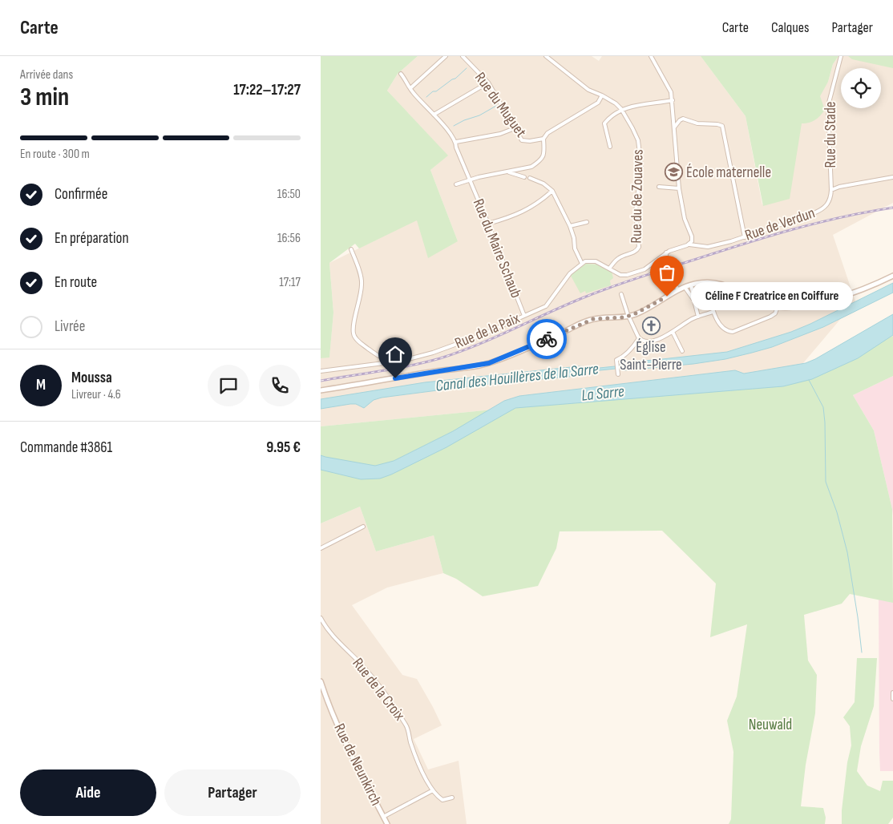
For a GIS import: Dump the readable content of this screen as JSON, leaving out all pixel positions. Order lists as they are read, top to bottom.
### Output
{
  "streets": {
    "street": [
      "Rue du Muguet",
      "Rue du Stade",
      "Rue du 8e Zouaves",
      "Rue de Verdun",
      "Rue du Maire Schaub",
      "Rue de la Paix",
      "Rue de la Croix",
      "Rue de Neunkirch"
    ]
  },
  "crossings": [
    ["Rue du Stade", "Rue de Verdun"],
    ["Rue du Maire Schaub", "Rue de la Paix"]
  ],
  "water": ["Canal des Houillères de la Sarre", "La Sarre"],
  "parks": ["Neuwald"],
  "places": {
    "school or university": ["École maternelle"],
    "other": ["Céline F Creatrice en Coiffure"],
    "church": ["Église Saint-Pierre"]
  },
  "page": {
    "header": "Carte",
    "nav": ["Carte", "Calques", "Partager"],
    "heading": ["3 min", "Arrivée dans", "17:22–17:27"],
    "panel": [
      "Moussa",
      "Livreur · 4.6",
      "Commande #3861",
      "9.95 €"
    ],
    "bar": "En route · 300 m",
    "list": [
      ["Confirmée", "16:50"],
      ["En préparation", "16:56"],
      ["En route", "17:17"],
      "Livrée"
    ],
    "bubble": "Céline F Creatrice en Coiffure",
    "round": "M",
    "buttons": ["Aide", "Partager"]
  }
}
